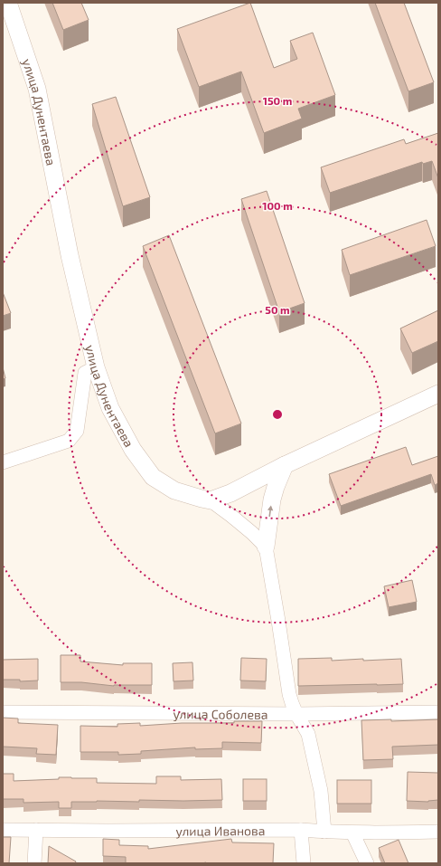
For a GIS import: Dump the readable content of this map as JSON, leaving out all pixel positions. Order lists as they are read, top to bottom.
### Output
{
  "streets": {
    "street": ["улица Дунентаева", "улица Соболева", "улица Иванова"]
  },
  "rings": ["150 m", "100 m", "50 m"]
}
